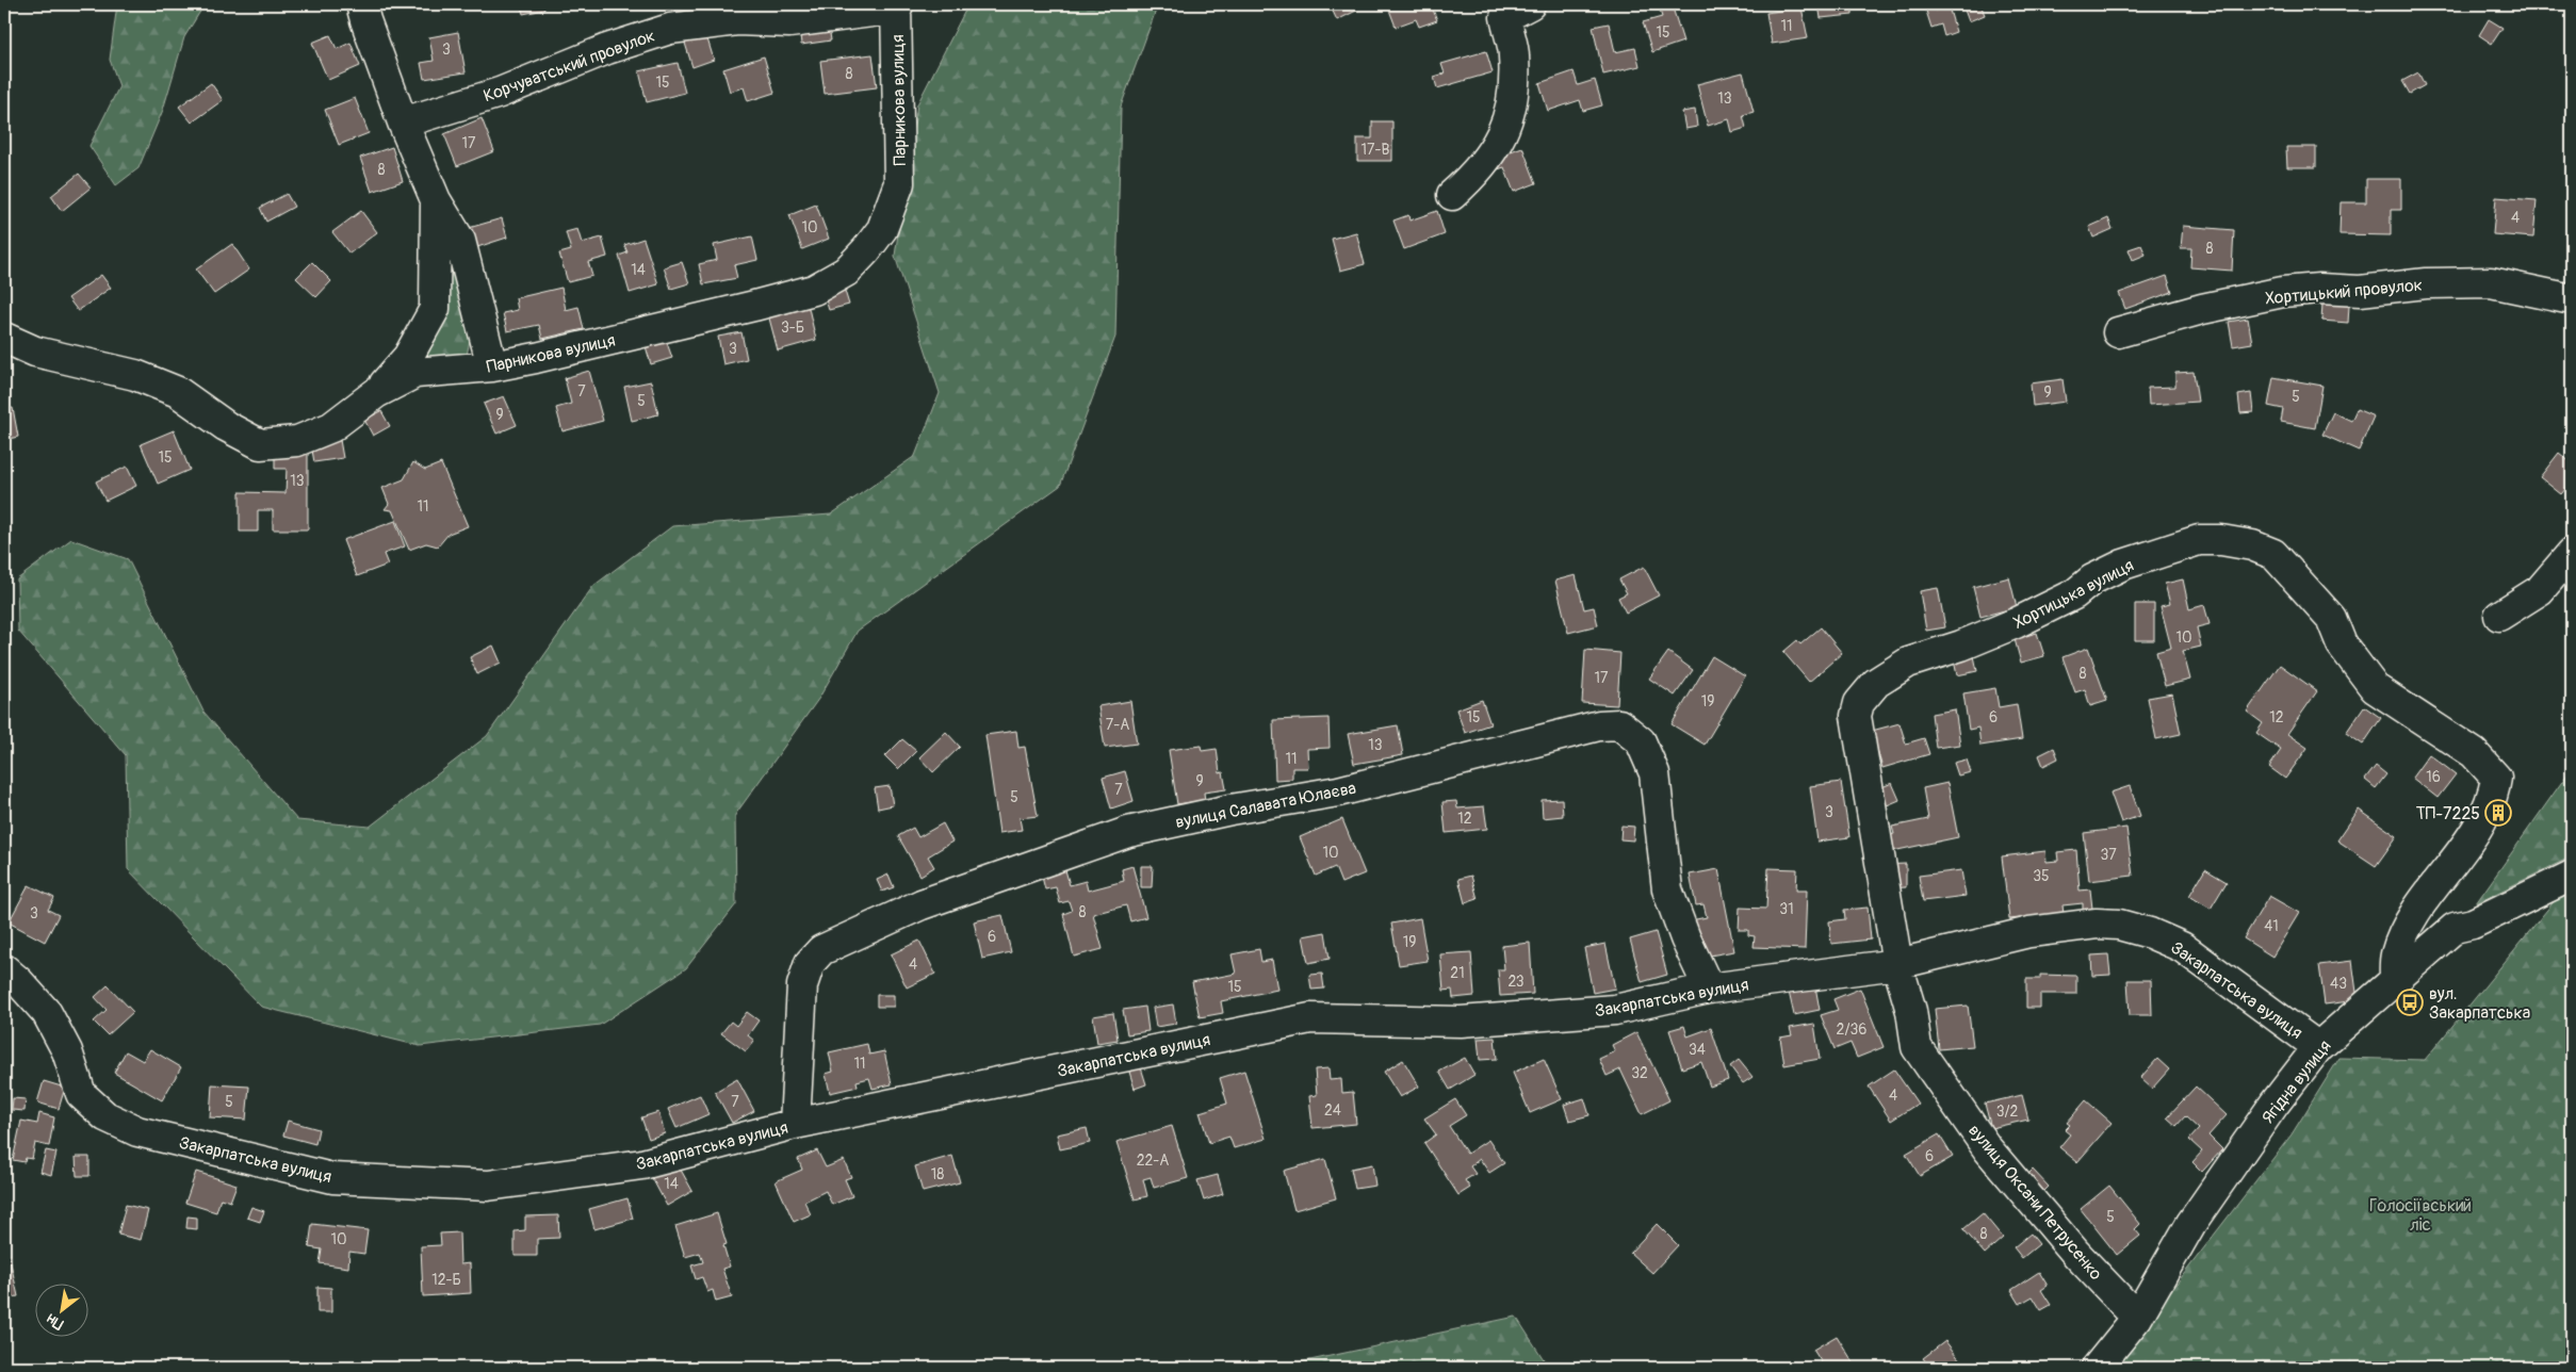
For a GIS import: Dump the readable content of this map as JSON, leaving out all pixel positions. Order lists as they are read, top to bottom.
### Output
{
  "streets": {
    "street": [
      "Корчуватський провулок",
      "Парникова вулиця",
      "Хортицький провулок",
      "Хортицька вулиця",
      "вулиця Салавата Юлаєва",
      "Закарпатська вулиця",
      "Ягідна вулиця",
      "вулиця Оксани Петрусенко"
    ]
  },
  "crossings": [
    ["Корчуватський провулок", "Парникова вулиця"],
    ["Хортицька вулиця", "Закарпатська вулиця"],
    ["Хортицька вулиця", "Ягідна вулиця"],
    ["Хортицька вулиця", "вулиця Оксани Петрусенко"],
    ["вулиця Салавата Юлаєва", "Закарпатська вулиця"],
    ["Закарпатська вулиця", "Ягідна вулиця"],
    ["Закарпатська вулиця", "вулиця Оксани Петрусенко"],
    ["Ягідна вулиця", "вулиця Оксани Петрусенко"]
  ],
  "parks": ["Голосіївський ліс"],
  "places": {
    "building": ["ТП-7225"],
    "bus stop": ["вул. Закарпатська"]
  },
  "house_numbers": [
    "11",
    "15",
    "3",
    "8",
    "15",
    "13",
    "17",
    "17-В",
    "8",
    "4",
    "10",
    "8",
    "14",
    "3-Б",
    "3",
    "7",
    "9",
    "5",
    "5",
    "9",
    "15",
    "13",
    "11",
    "10",
    "8",
    "17",
    "19",
    "15",
    "6",
    "12",
    "7-А",
    "13",
    "11",
    "16",
    "9",
    "7",
    "5",
    "3",
    "12",
    "10",
    "37",
    "35",
    "31",
    "8",
    "3",
    "41",
    "6",
    "19",
    "4",
    "21",
    "23",
    "43",
    "15",
    "2/36",
    "34",
    "11",
    "32",
    "4",
    "5",
    "7",
    "24",
    "3/2",
    "6",
    "22-А",
    "18",
    "14",
    "5",
    "8",
    "10",
    "12-Б"
  ],
  "north": "bottom left"
}
